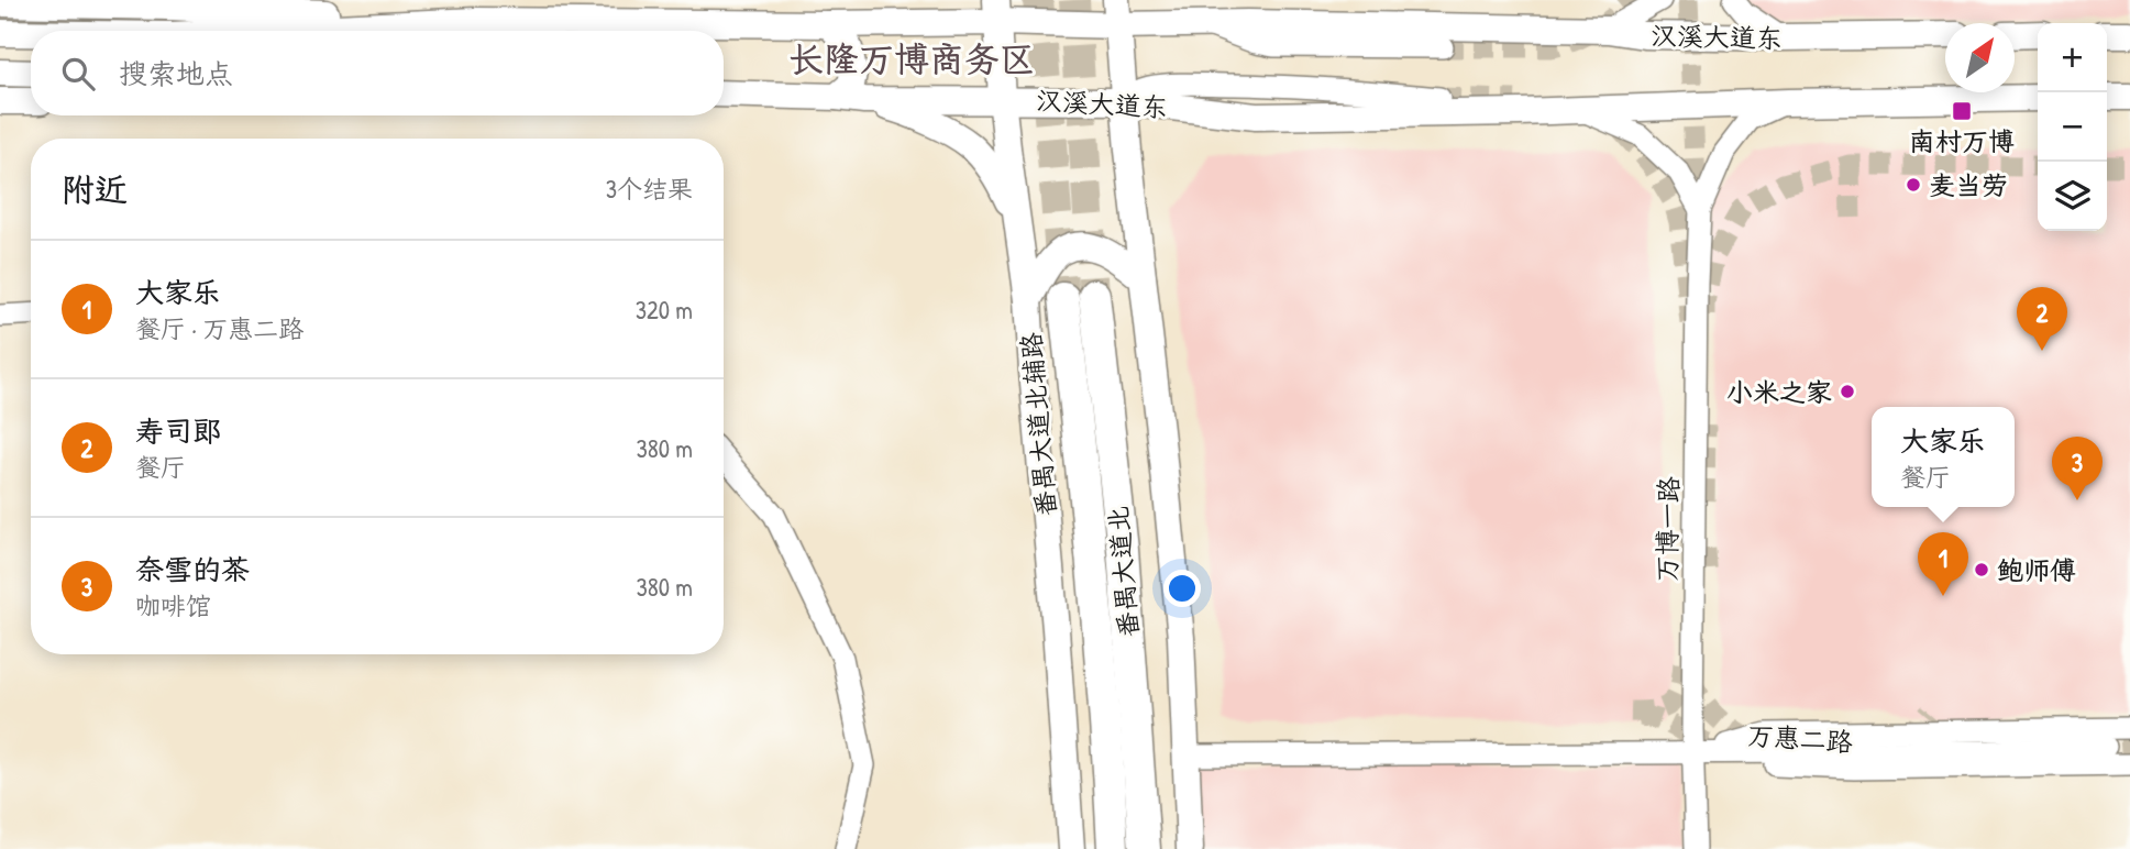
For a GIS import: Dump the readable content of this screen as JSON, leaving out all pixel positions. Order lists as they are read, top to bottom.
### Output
{
  "streets": {
    "highway": ["番禺大道北"],
    "main road": ["汉溪大道东", "番禺大道北辅路"],
    "street": ["万博一路", "万惠二路"]
  },
  "crossings": [
    ["汉溪大道东", "番禺大道北辅路"],
    ["万博一路", "万惠二路"]
  ],
  "districts": ["长隆万博商务区"],
  "places": {
    "transit": ["南村万博"],
    "other": ["麦当劳", "小米之家", "鲍师傅"]
  },
  "north": "top right",
  "page": {
    "map_buttons": ["+", "−"],
    "search": "搜索地点",
    "heading": ["附近", "3个结果"],
    "list": [
      {
        "mark": "1",
        "name": "大家乐",
        "note": "餐厅 · 万惠二路",
        "value": "320 m"
      },
      {
        "mark": "2",
        "name": "寿司郎",
        "note": "餐厅",
        "value": "380 m"
      },
      {
        "mark": "3",
        "name": "奈雪的茶",
        "note": "咖啡馆",
        "value": "380 m"
      }
    ],
    "pins": ["2", "3", "1"],
    "popup": ["大家乐", "餐厅"]
  }
}
